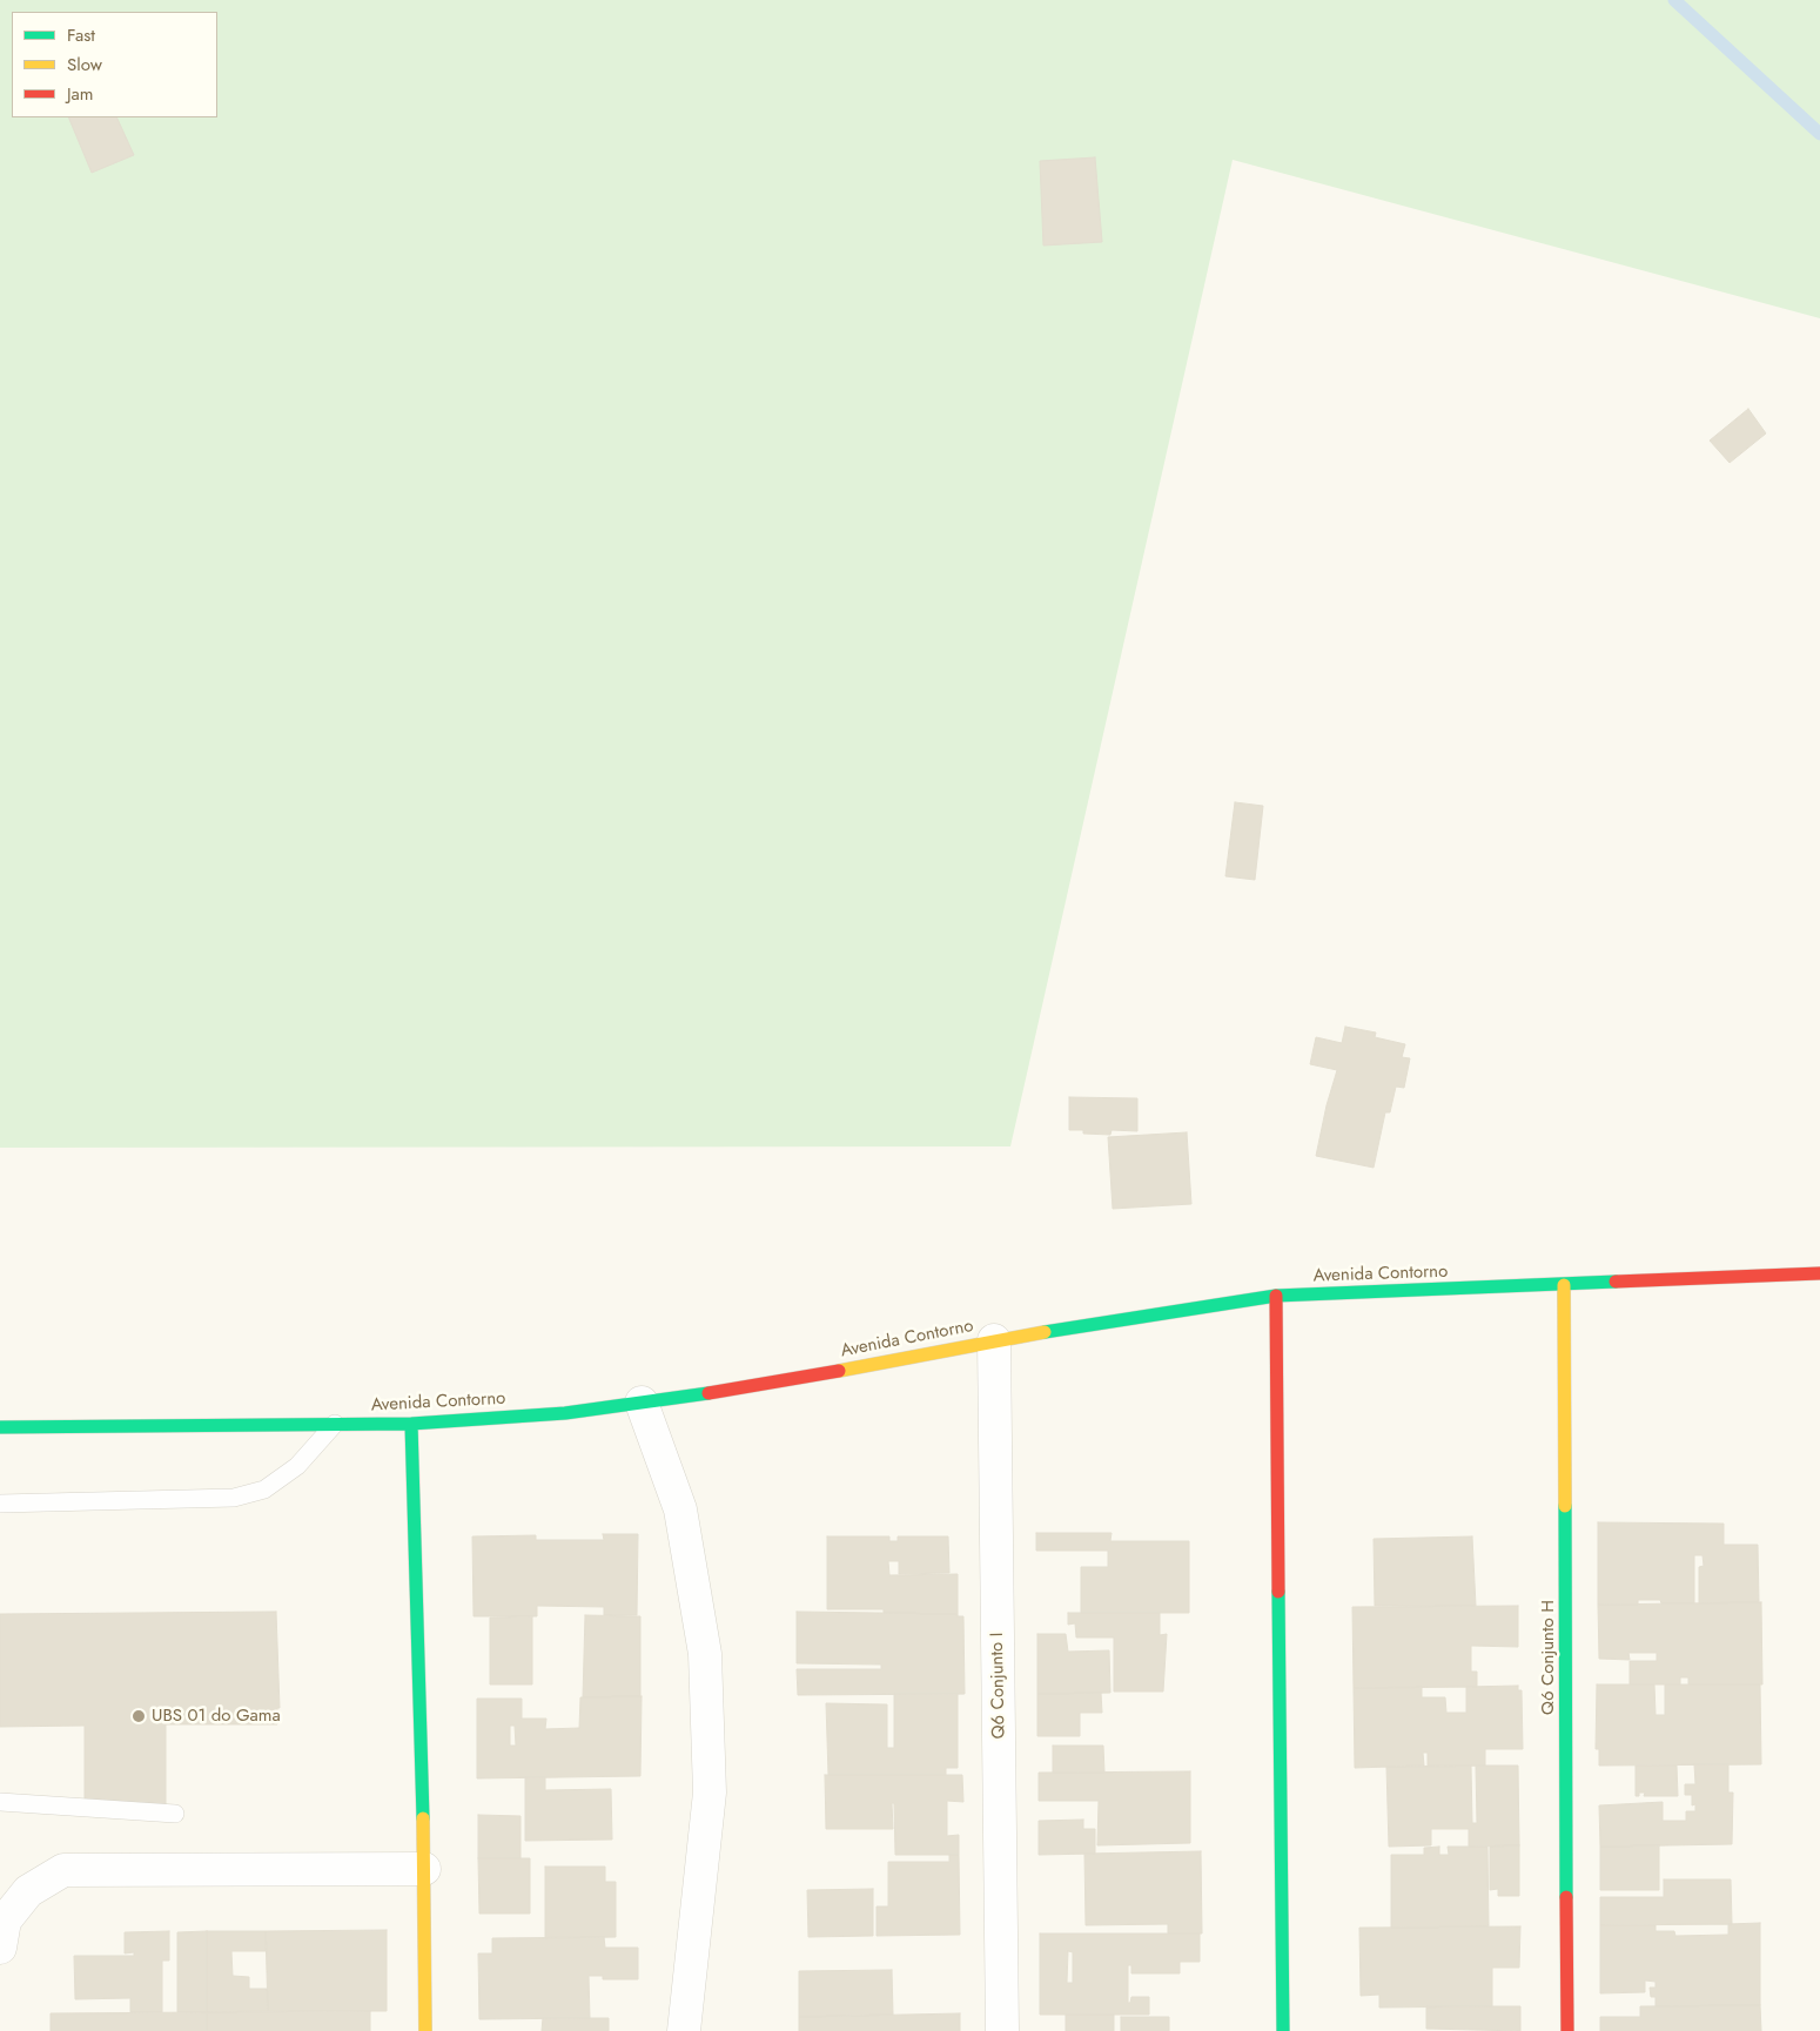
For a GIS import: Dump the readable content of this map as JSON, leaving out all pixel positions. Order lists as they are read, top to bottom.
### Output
{
  "streets": {
    "street": ["Avenida Contorno", "Q6 Conjunto H", "Q6 Conjunto I"]
  },
  "crossings": [
    ["Avenida Contorno", "Q6 Conjunto H"],
    ["Avenida Contorno", "Q6 Conjunto I"]
  ],
  "places": ["UBS 01 do Gama"],
  "legend": ["Fast", "Slow", "Jam"]
}
